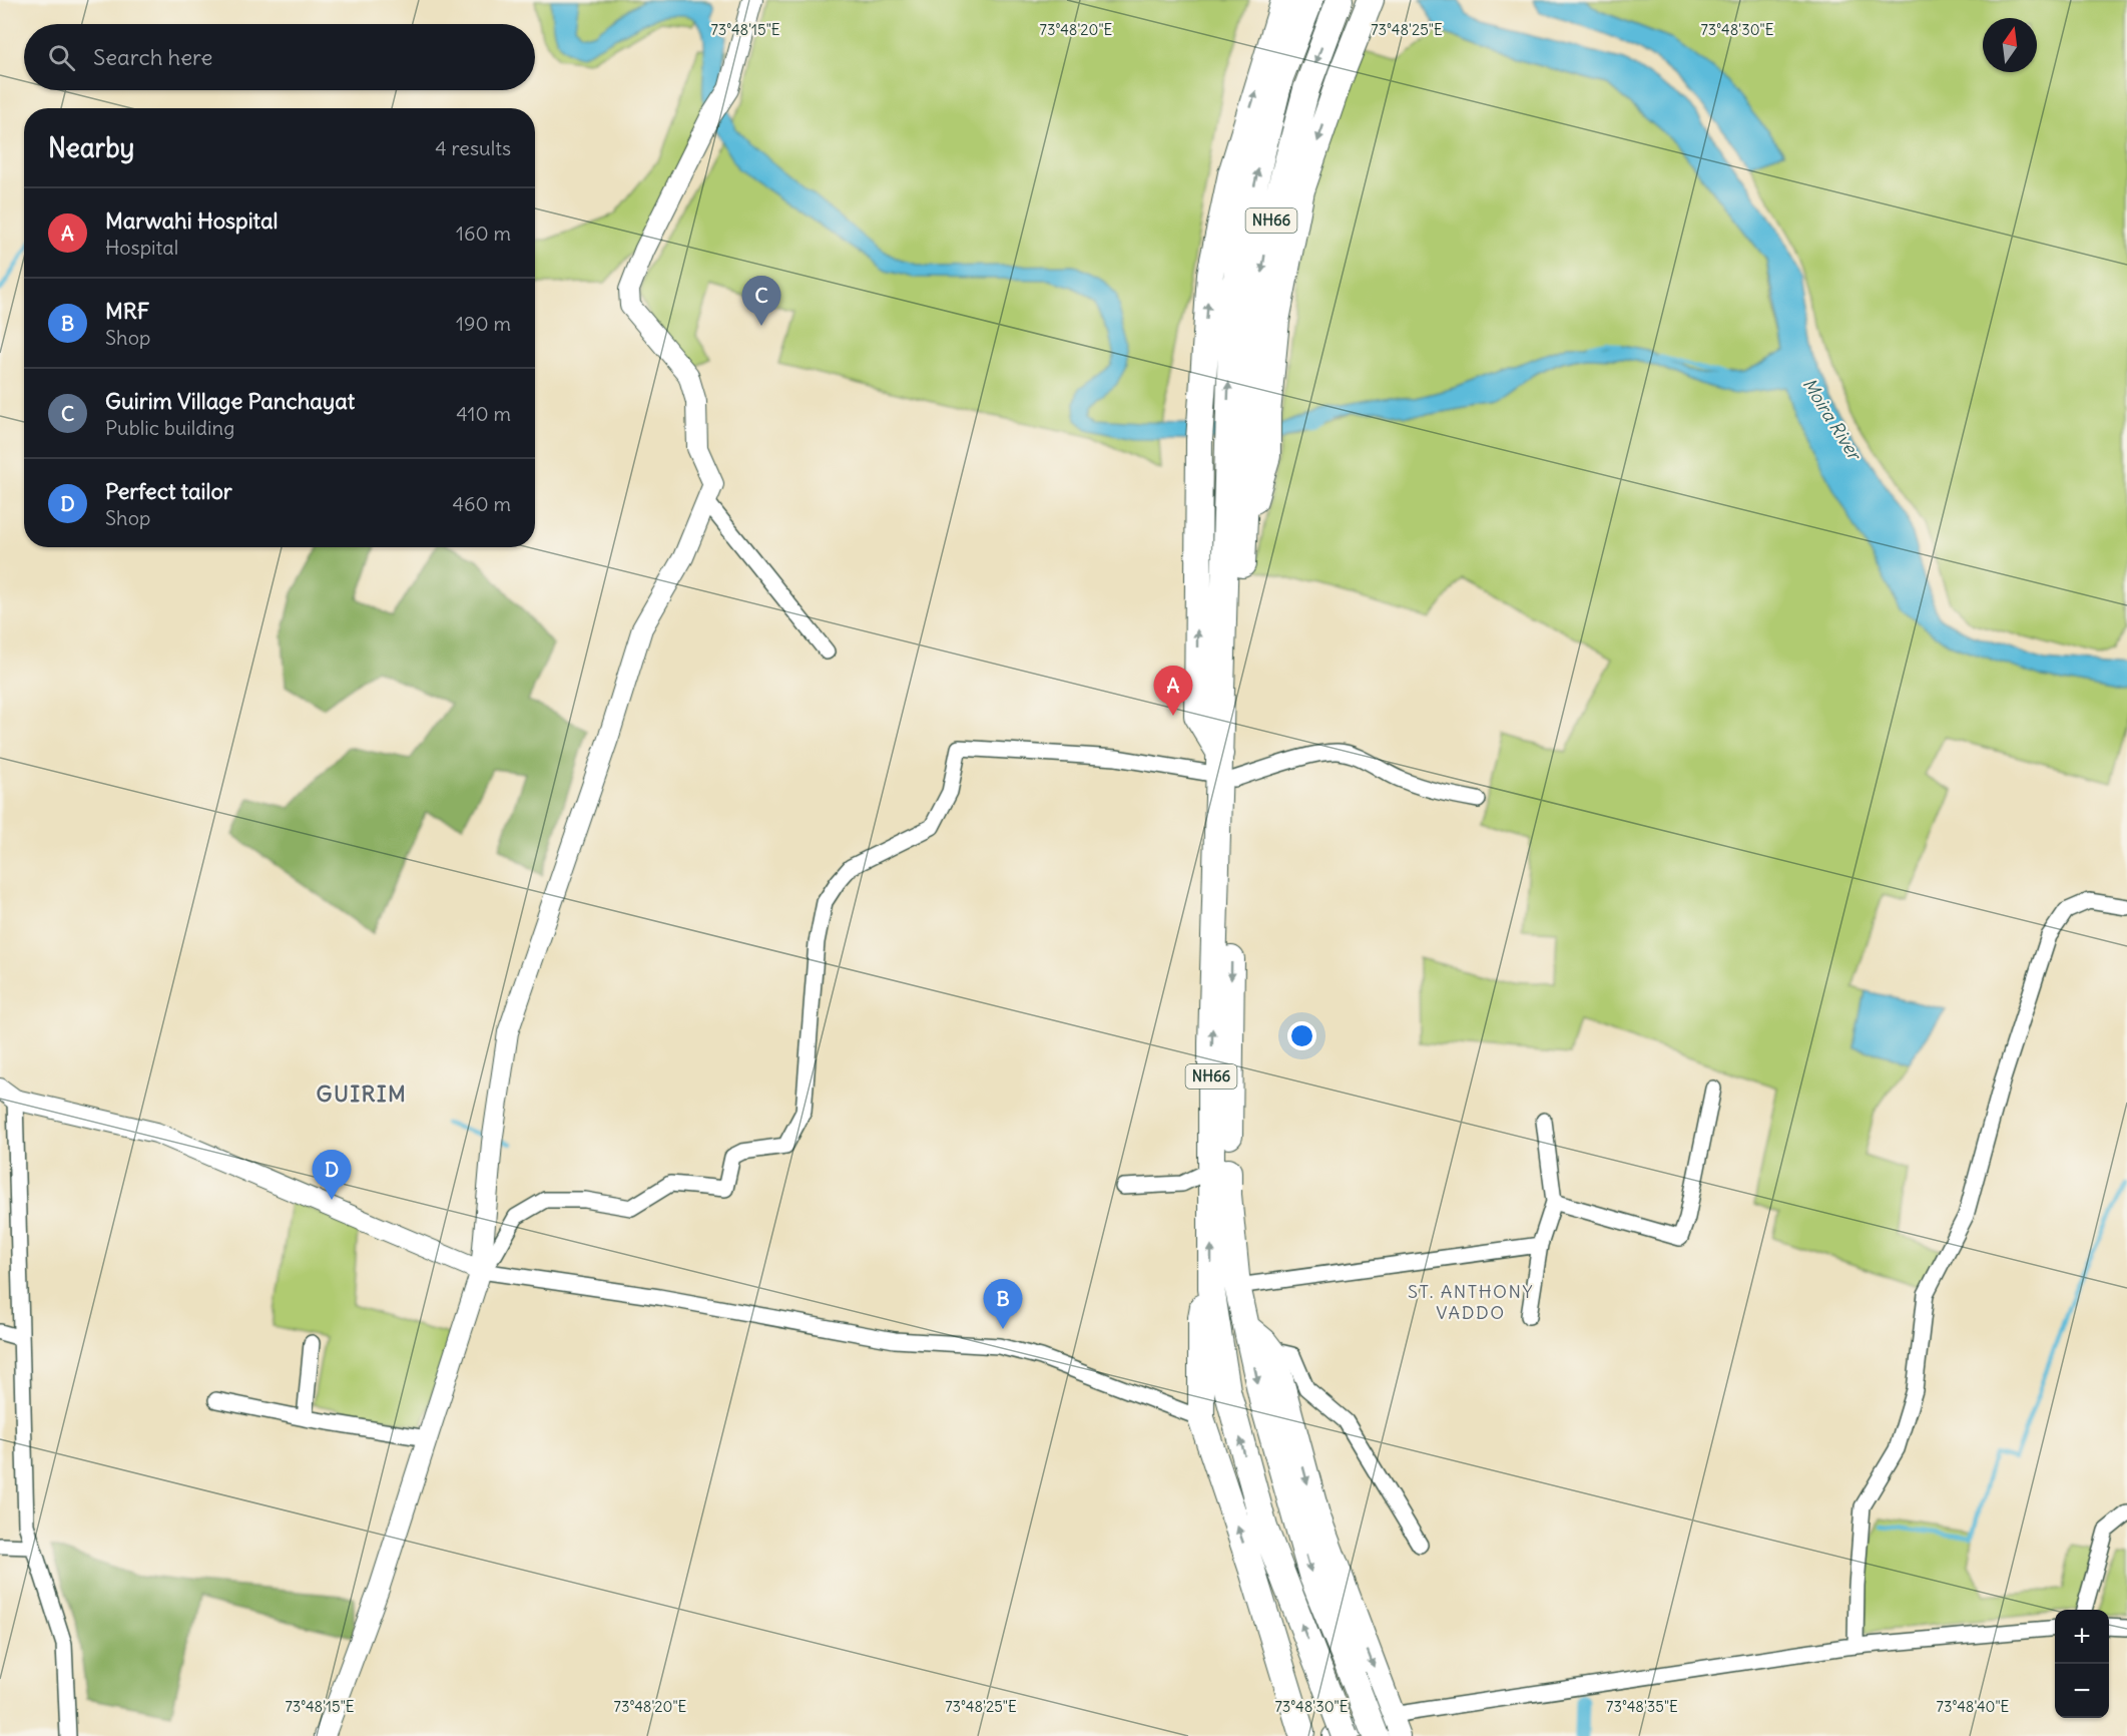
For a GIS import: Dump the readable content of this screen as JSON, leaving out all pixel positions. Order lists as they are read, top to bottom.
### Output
{
  "streets": {
    "highway": ["NH66"]
  },
  "districts": ["GUIRIM", "ST. ANTHONY VADDO"],
  "water": ["Moira River"],
  "north": "top",
  "page": {
    "search": "Search here",
    "heading": ["Nearby", "4 results"],
    "list": [
      {
        "mark": "A",
        "name": "Marwahi Hospital",
        "note": "Hospital",
        "value": "160 m"
      },
      {
        "mark": "B",
        "name": "MRF",
        "note": "Shop",
        "value": "190 m"
      },
      {
        "mark": "C",
        "name": "Guirim Village Panchayat",
        "note": "Public building",
        "value": "410 m"
      },
      {
        "mark": "D",
        "name": "Perfect tailor",
        "note": "Shop",
        "value": "460 m"
      }
    ],
    "pins": [
      "C",
      "A",
      "D",
      "B"
    ],
    "map_buttons": ["+", "−"]
  },
  "coordinates": [
    "73°48'15\"E",
    "73°48'20\"E",
    "73°48'25\"E",
    "73°48'30\"E",
    "73°48'35\"E",
    "73°48'40\"E"
  ]
}
